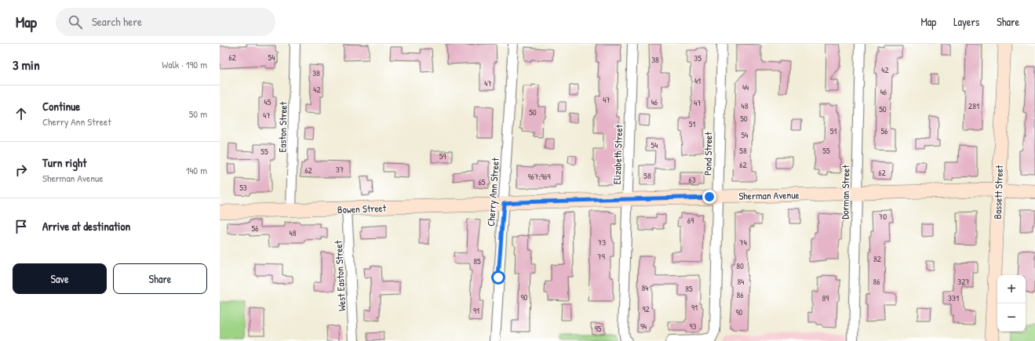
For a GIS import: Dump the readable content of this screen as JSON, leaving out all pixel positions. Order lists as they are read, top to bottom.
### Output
{
  "streets": {
    "main road": ["Bassett Street", "Sherman Avenue", "Bowen Street"],
    "street": [
      "Easton Street",
      "Pond Street",
      "Elizabeth Street",
      "Cherry Ann Street",
      "Dorman Street",
      "West Easton Street"
    ]
  },
  "crossings": [
    ["Easton Street", "Bowen Street"],
    ["Pond Street", "Sherman Avenue"],
    ["Elizabeth Street", "Sherman Avenue"],
    ["Cherry Ann Street", "Sherman Avenue"],
    ["Cherry Ann Street", "Bowen Street"],
    ["Dorman Street", "Sherman Avenue"],
    ["Bassett Street", "Sherman Avenue"],
    ["Sherman Avenue", "Bowen Street"],
    ["Bowen Street", "West Easton Street"]
  ],
  "house_numbers": [
    "62",
    "54",
    "35",
    "38",
    "42",
    "38",
    "41",
    "47",
    "44",
    "42",
    "46",
    "47",
    "45",
    "46",
    "47",
    "48",
    "281",
    "50",
    "50",
    "47",
    "50",
    "51",
    "51",
    "56",
    "54",
    "54",
    "58",
    "55",
    "55",
    "59",
    "62",
    "37",
    "62",
    "62",
    "58",
    "967;969",
    "63",
    "65",
    "53",
    "70",
    "69",
    "56",
    "48",
    "73",
    "74",
    "79",
    "82",
    "85",
    "80",
    "84",
    "86",
    "327",
    "84",
    "85",
    "86",
    "90",
    "89",
    "331",
    "91",
    "92",
    "91",
    "90",
    "94",
    "93",
    "95"
  ],
  "page": {
    "header": "Map",
    "search": "Search here",
    "nav": ["Map", "Layers", "Share"],
    "heading": ["3 min", "Walk · 190 m"],
    "list": [
      ["Continue", "Cherry Ann Street", "50 m"],
      ["Turn right", "Sherman Avenue", "140 m"],
      "Arrive at destination"
    ],
    "buttons": ["Save", "Share"],
    "map_buttons": ["+", "−"]
  }
}
